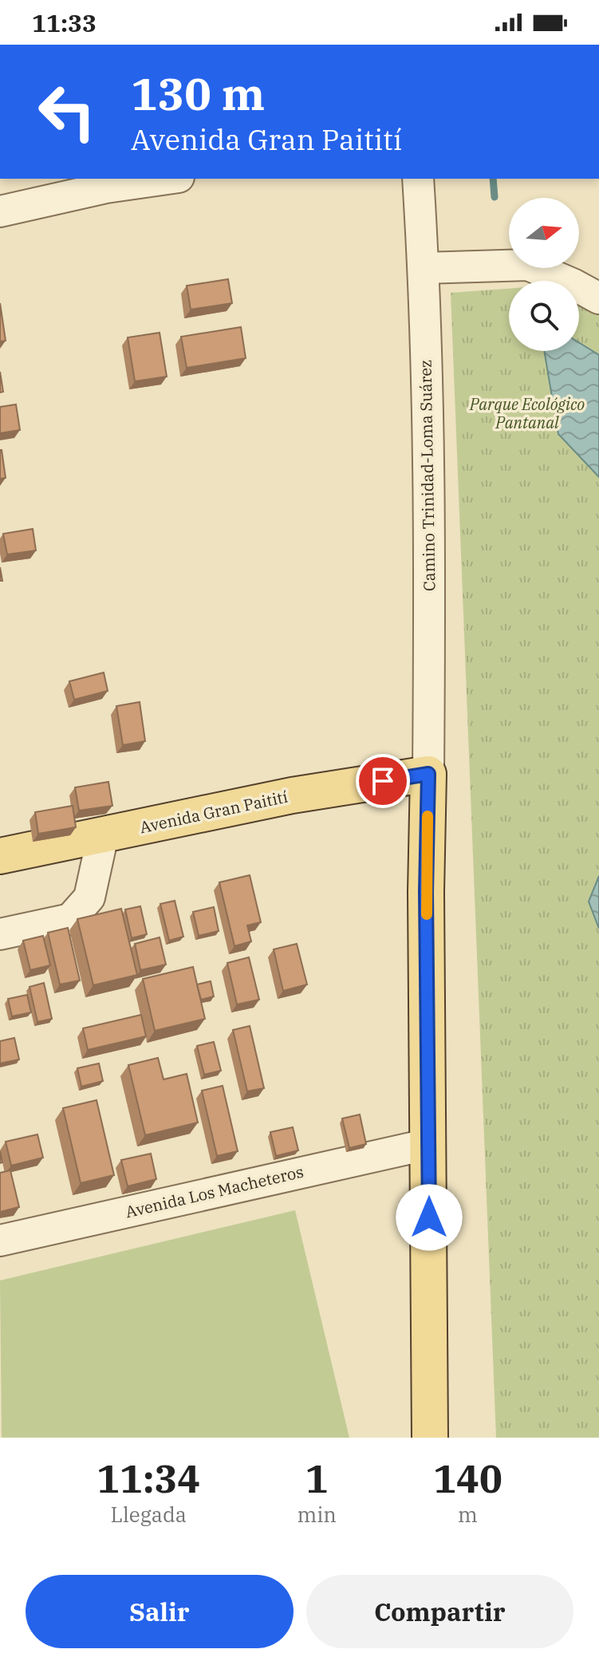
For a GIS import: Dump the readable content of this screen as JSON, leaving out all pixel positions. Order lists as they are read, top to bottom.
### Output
{
  "streets": {
    "main road": ["Avenida Gran Paitití"],
    "street": ["Camino Trinidad-Loma Suárez", "Avenida Los Macheteros"]
  },
  "crossings": [
    ["Camino Trinidad-Loma Suárez", "Avenida Gran Paitití"]
  ],
  "parks": ["Parque Ecológico Pantanal"],
  "north": "right",
  "page": {
    "status": "11:33",
    "turn": ["130 m", "Avenida Gran Paitití"],
    "eta": [
      "11:34",
      "Llegada",
      "1",
      "min",
      "140",
      "m"
    ],
    "buttons": ["Salir", "Compartir"]
  }
}
